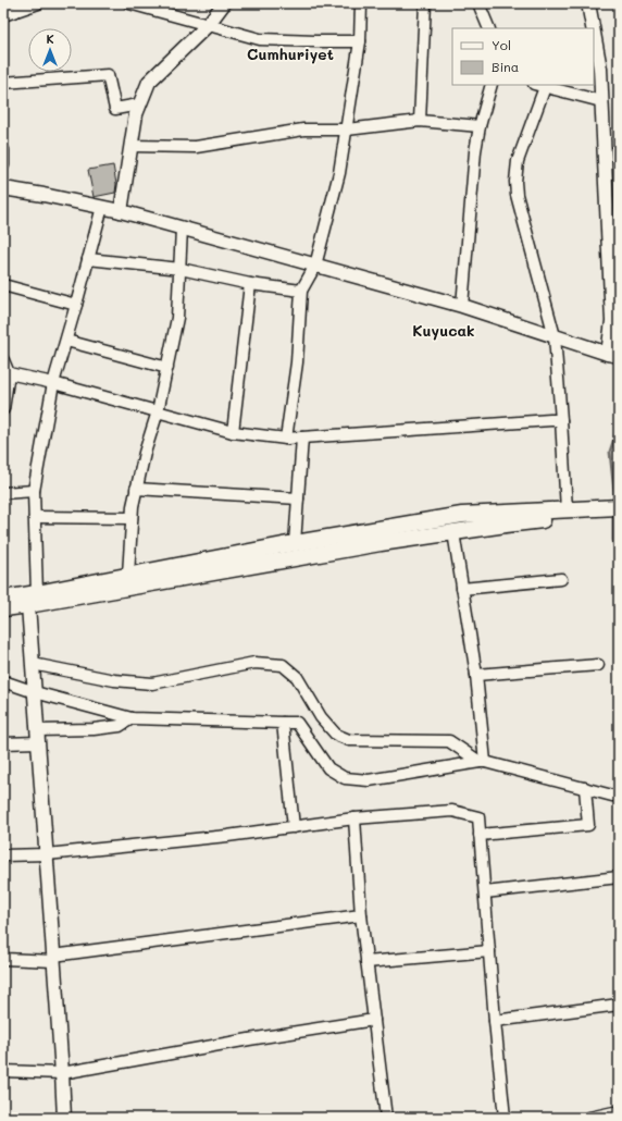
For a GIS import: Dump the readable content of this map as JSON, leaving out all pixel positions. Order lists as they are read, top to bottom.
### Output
{
  "districts": ["Cumhuriyet", "Kuyucak"],
  "legend": ["Yol", "Bina"],
  "north": "top"
}
